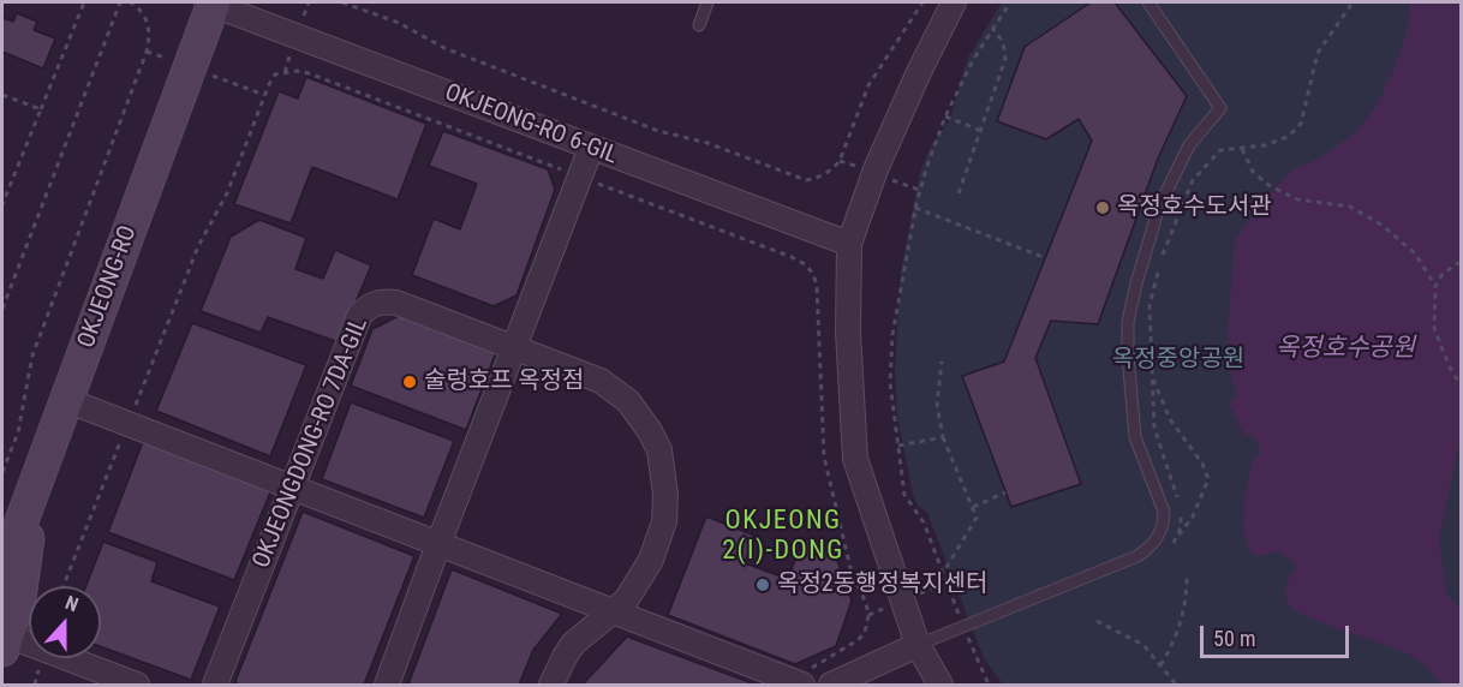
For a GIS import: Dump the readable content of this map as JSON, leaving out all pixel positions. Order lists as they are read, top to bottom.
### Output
{
  "streets": {
    "main road": ["OKJEONG-RO"],
    "street": ["OKJEONG-RO 6-GIL", "OKJEONGDONG-RO 7DA-GIL"]
  },
  "crossings": [
    ["OKJEONG-RO 6-GIL", "OKJEONG-RO"]
  ],
  "districts": ["OKJEONG 2(I)-DONG"],
  "water": ["옥정호수공원"],
  "parks": ["옥정중앙공원"],
  "places": ["옥정호수도서관", "술렁호프 옥정점", "옥정2동행정복지센터"],
  "scale_bar": "50 m",
  "north": "top"
}
